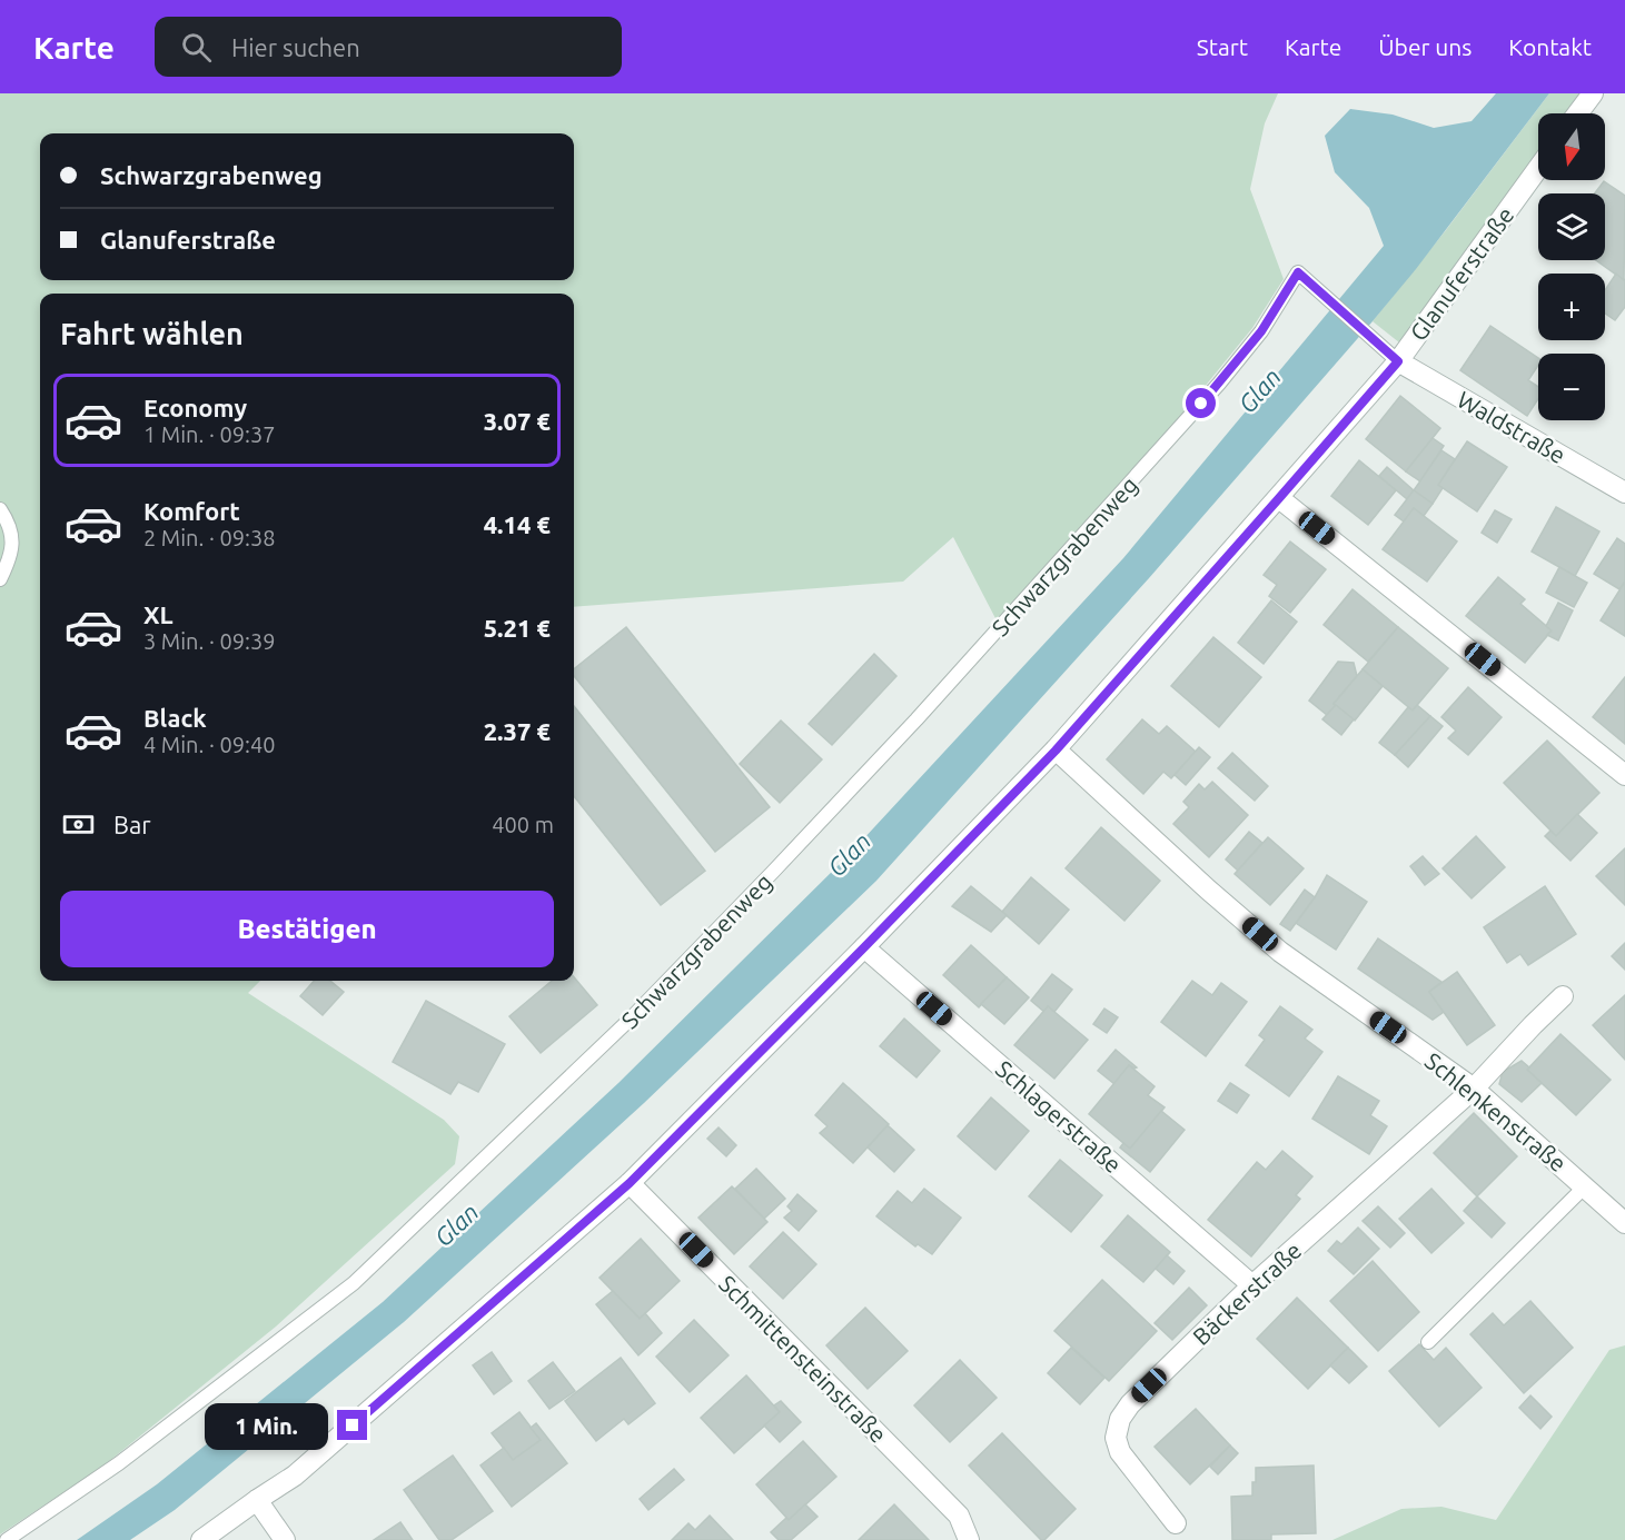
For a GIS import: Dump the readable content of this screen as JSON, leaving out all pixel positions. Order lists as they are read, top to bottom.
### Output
{
  "streets": {
    "street": [
      "Glanuferstraße",
      "Waldstraße",
      "Schlenkenstraße",
      "Schlagerstraße",
      "Bäckerstraße",
      "Schmittensteinstraße"
    ],
    "lane": ["Schwarzgrabenweg"]
  },
  "crossings": [
    ["Glanuferstraße", "Waldstraße"],
    ["Glanuferstraße", "Schwarzgrabenweg"],
    ["Glanuferstraße", "Schlenkenstraße"],
    ["Glanuferstraße", "Schlagerstraße"],
    ["Glanuferstraße", "Schmittensteinstraße"],
    ["Waldstraße", "Schwarzgrabenweg"],
    ["Schlenkenstraße", "Bäckerstraße"],
    ["Schlagerstraße", "Bäckerstraße"]
  ],
  "water": ["Glan"],
  "north": "bottom",
  "page": {
    "header": "Karte",
    "search": "Hier suchen",
    "nav": [
      "Start",
      "Karte",
      "Über uns",
      "Kontakt"
    ],
    "map_buttons": ["+", "−"],
    "banner": ["Schwarzgrabenweg", "Glanuferstraße"],
    "heading": "Fahrt wählen",
    "list": [
      {
        "name": "Economy",
        "note": "1 Min. · 09:37",
        "value": "3.07 €"
      },
      {
        "name": "Komfort",
        "note": "2 Min. · 09:38",
        "value": "4.14 €"
      },
      {
        "name": "XL",
        "note": "3 Min. · 09:39",
        "value": "5.21 €"
      },
      {
        "name": "Black",
        "note": "4 Min. · 09:40",
        "value": "2.37 €"
      }
    ],
    "pay": ["Bar", "400 m"],
    "buttons": "Bestätigen",
    "bubble": "1 Min."
  }
}
